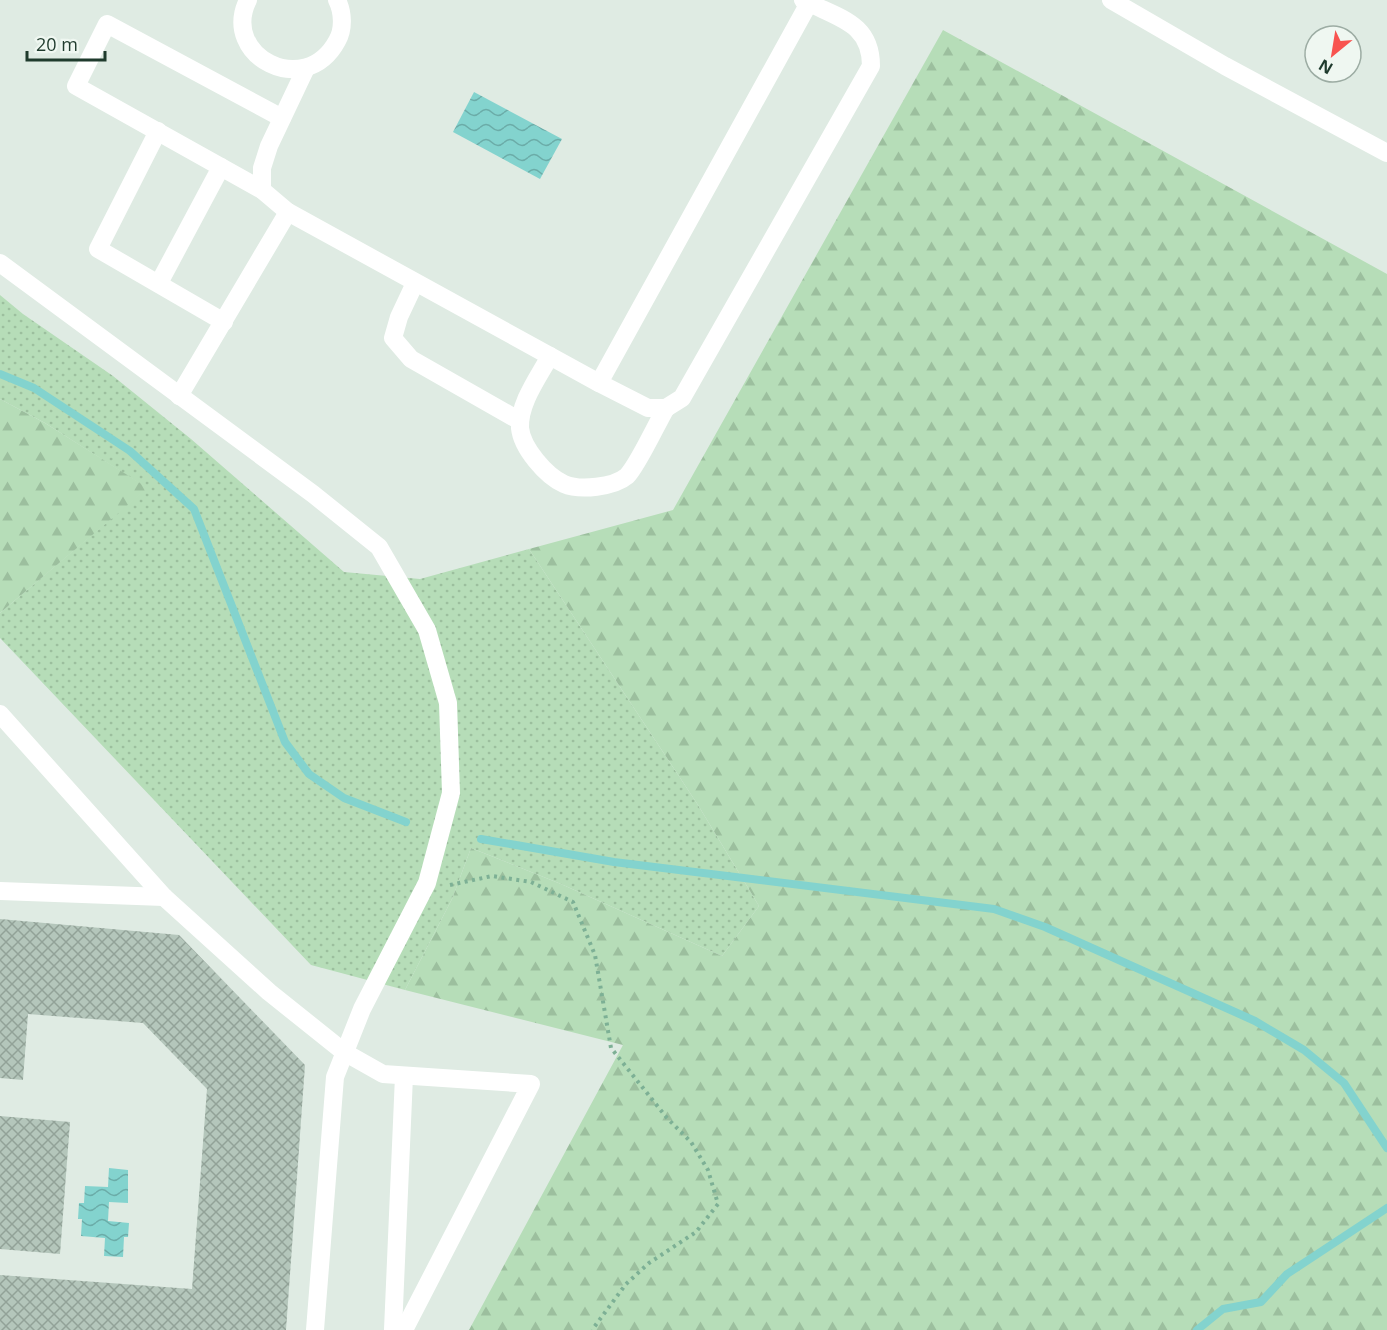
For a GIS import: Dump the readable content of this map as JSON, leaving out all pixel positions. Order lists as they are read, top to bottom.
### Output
{
  "scale_bar": "20 m",
  "north": "bottom left"
}
